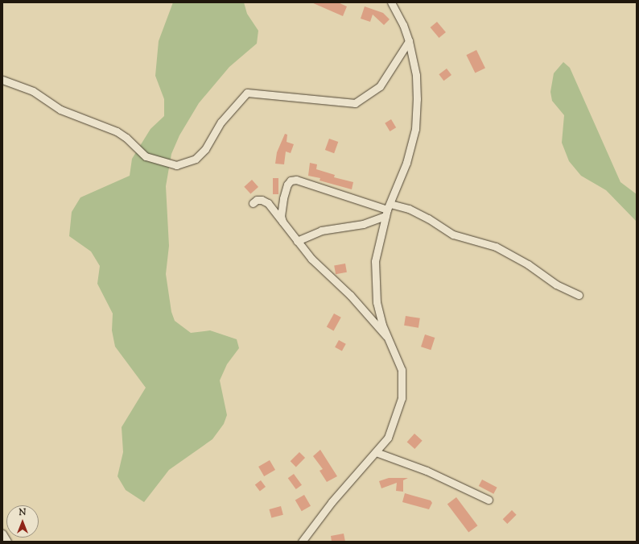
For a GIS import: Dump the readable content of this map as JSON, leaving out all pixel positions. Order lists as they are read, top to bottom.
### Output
{
  "north": "top"
}
